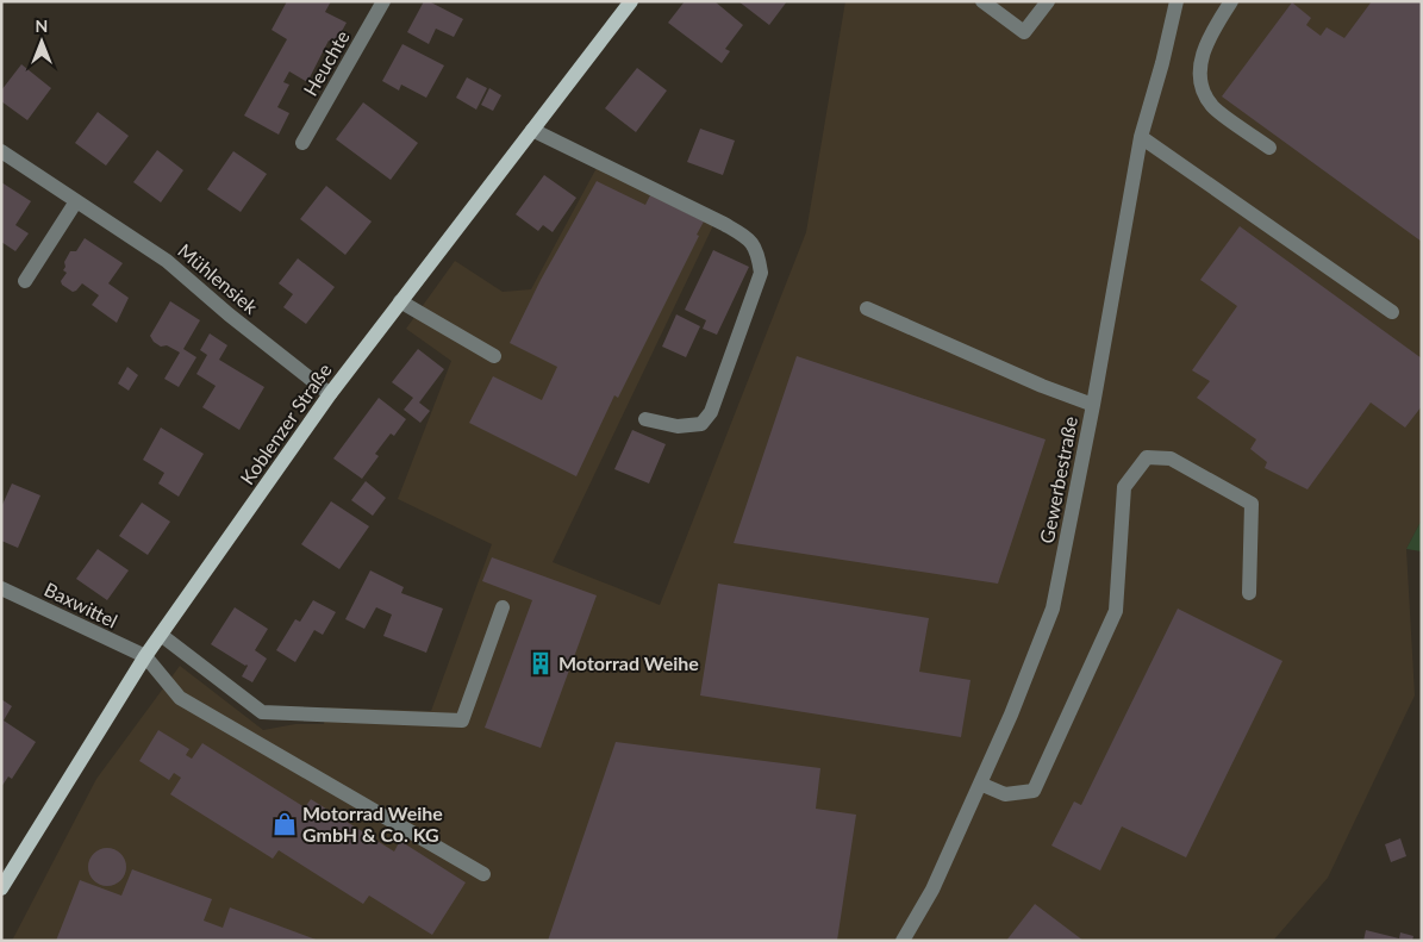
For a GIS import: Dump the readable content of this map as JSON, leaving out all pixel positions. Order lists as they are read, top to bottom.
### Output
{
  "streets": {
    "main road": ["Koblenzer Straße"],
    "street": [
      "Heuchte",
      "Mühlensiek",
      "Gewerbestraße",
      "Baxwittel"
    ]
  },
  "crossings": [
    ["Mühlensiek", "Koblenzer Straße"],
    ["Koblenzer Straße", "Baxwittel"]
  ],
  "places": {
    "building": ["Motorrad Weihe"],
    "shop": ["Motorrad Weihe GmbH & Co. KG"]
  },
  "north": "top"
}
